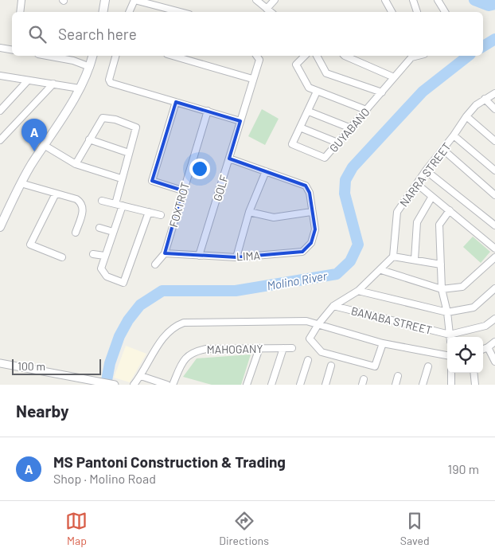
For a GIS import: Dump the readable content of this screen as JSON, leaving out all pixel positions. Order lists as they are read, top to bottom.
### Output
{
  "streets": {
    "street": [
      "GUYABANO",
      "NARRA STREET",
      "GOLF",
      "FOXTROT",
      "LIMA",
      "BANABA STREET",
      "MAHOGANY"
    ]
  },
  "crossings": [
    ["GOLF", "LIMA"],
    ["FOXTROT", "LIMA"]
  ],
  "water": ["Molino River"],
  "scale_bar": "100 m",
  "page": {
    "search": "Search here",
    "pins": "A",
    "scale": "100 m",
    "heading": "Nearby",
    "list": [
      {
        "mark": "A",
        "name": "MS Pantoni Construction & Trading",
        "note": "Shop · Molino Road",
        "value": "190 m"
      }
    ],
    "nav": ["Map", "Directions", "Saved"]
  }
}
